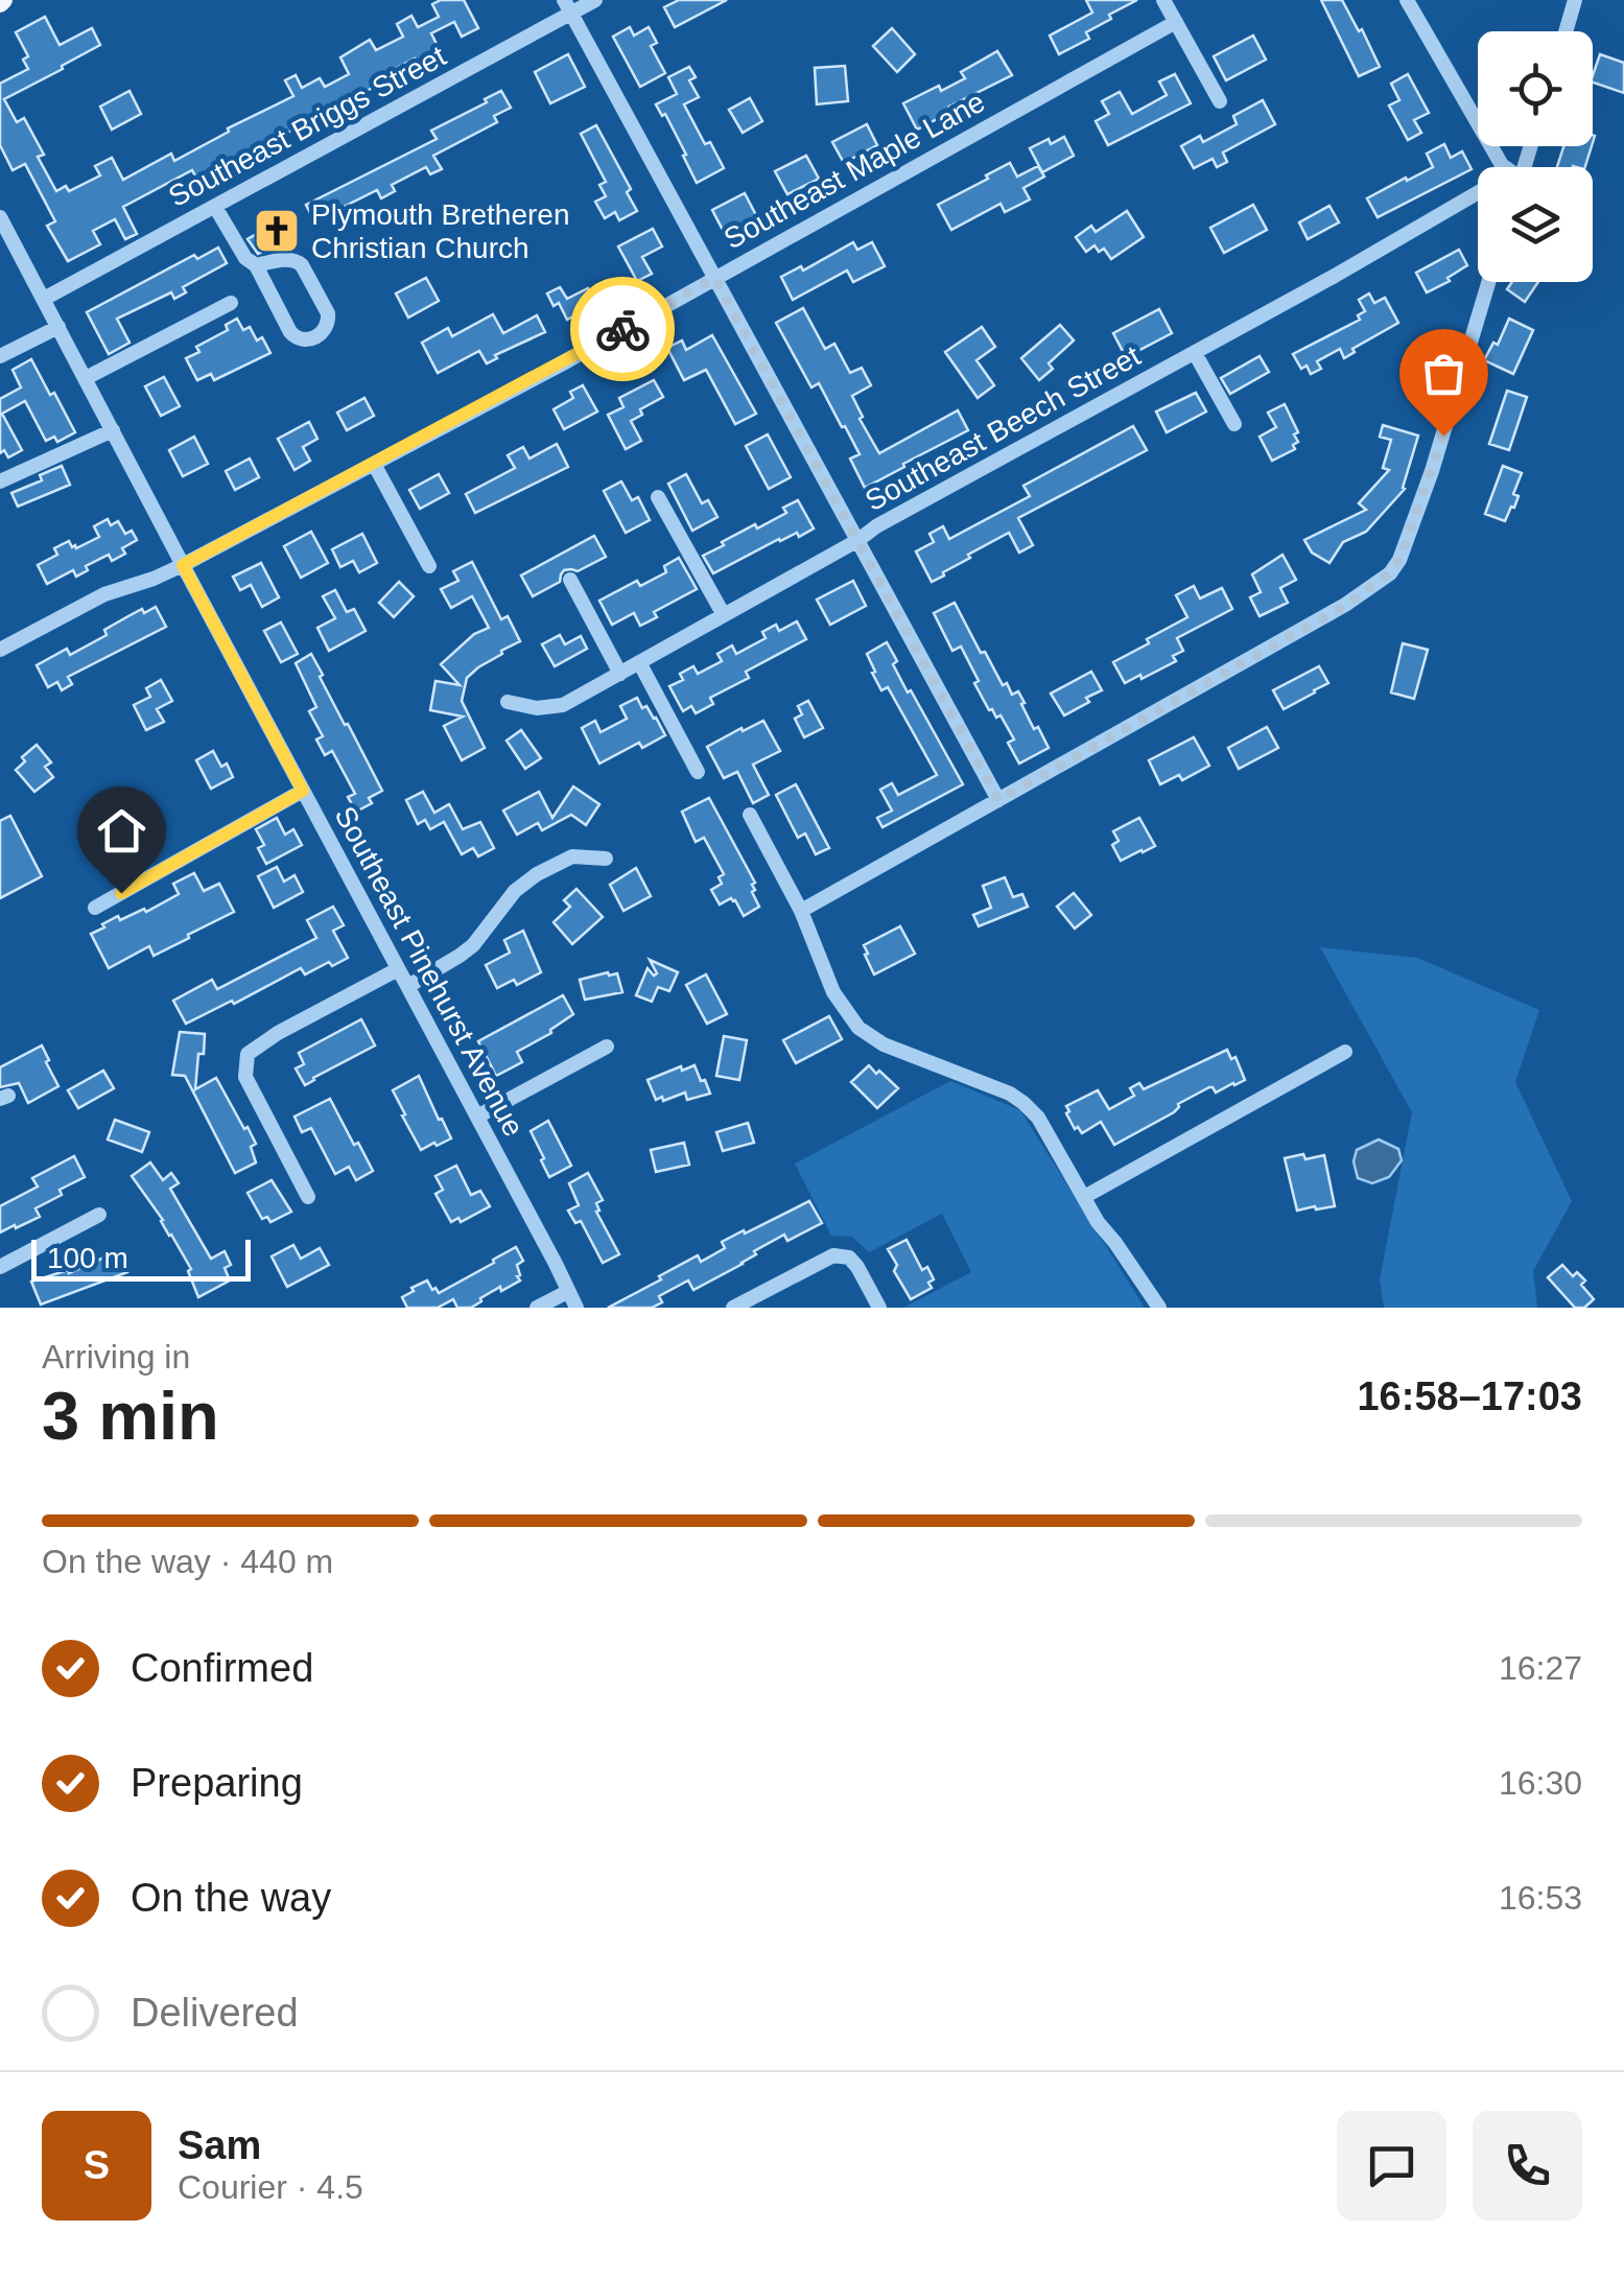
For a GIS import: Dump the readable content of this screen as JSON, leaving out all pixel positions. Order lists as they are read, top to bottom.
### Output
{
  "streets": {
    "street": [
      "Southeast Briggs Street",
      "Southeast Maple Lane",
      "Southeast Beech Street",
      "Southeast Pinehurst Avenue"
    ]
  },
  "crossings": [
    ["Southeast Briggs Street", "Southeast Pinehurst Avenue"],
    ["Southeast Maple Lane", "Southeast Pinehurst Avenue"]
  ],
  "places": {
    "church": ["Plymouth Bretheren Christian Church"]
  },
  "scale_bar": "100 m",
  "page": {
    "scale": "100 m",
    "heading": ["3 min", "Arriving in", "16:58–17:03"],
    "panel": ["Sam", "Courier · 4.5"],
    "bar": "On the way · 440 m",
    "list": [
      ["Confirmed", "16:27"],
      ["Preparing", "16:30"],
      ["On the way", "16:53"],
      "Delivered"
    ],
    "round": "S"
  }
}
